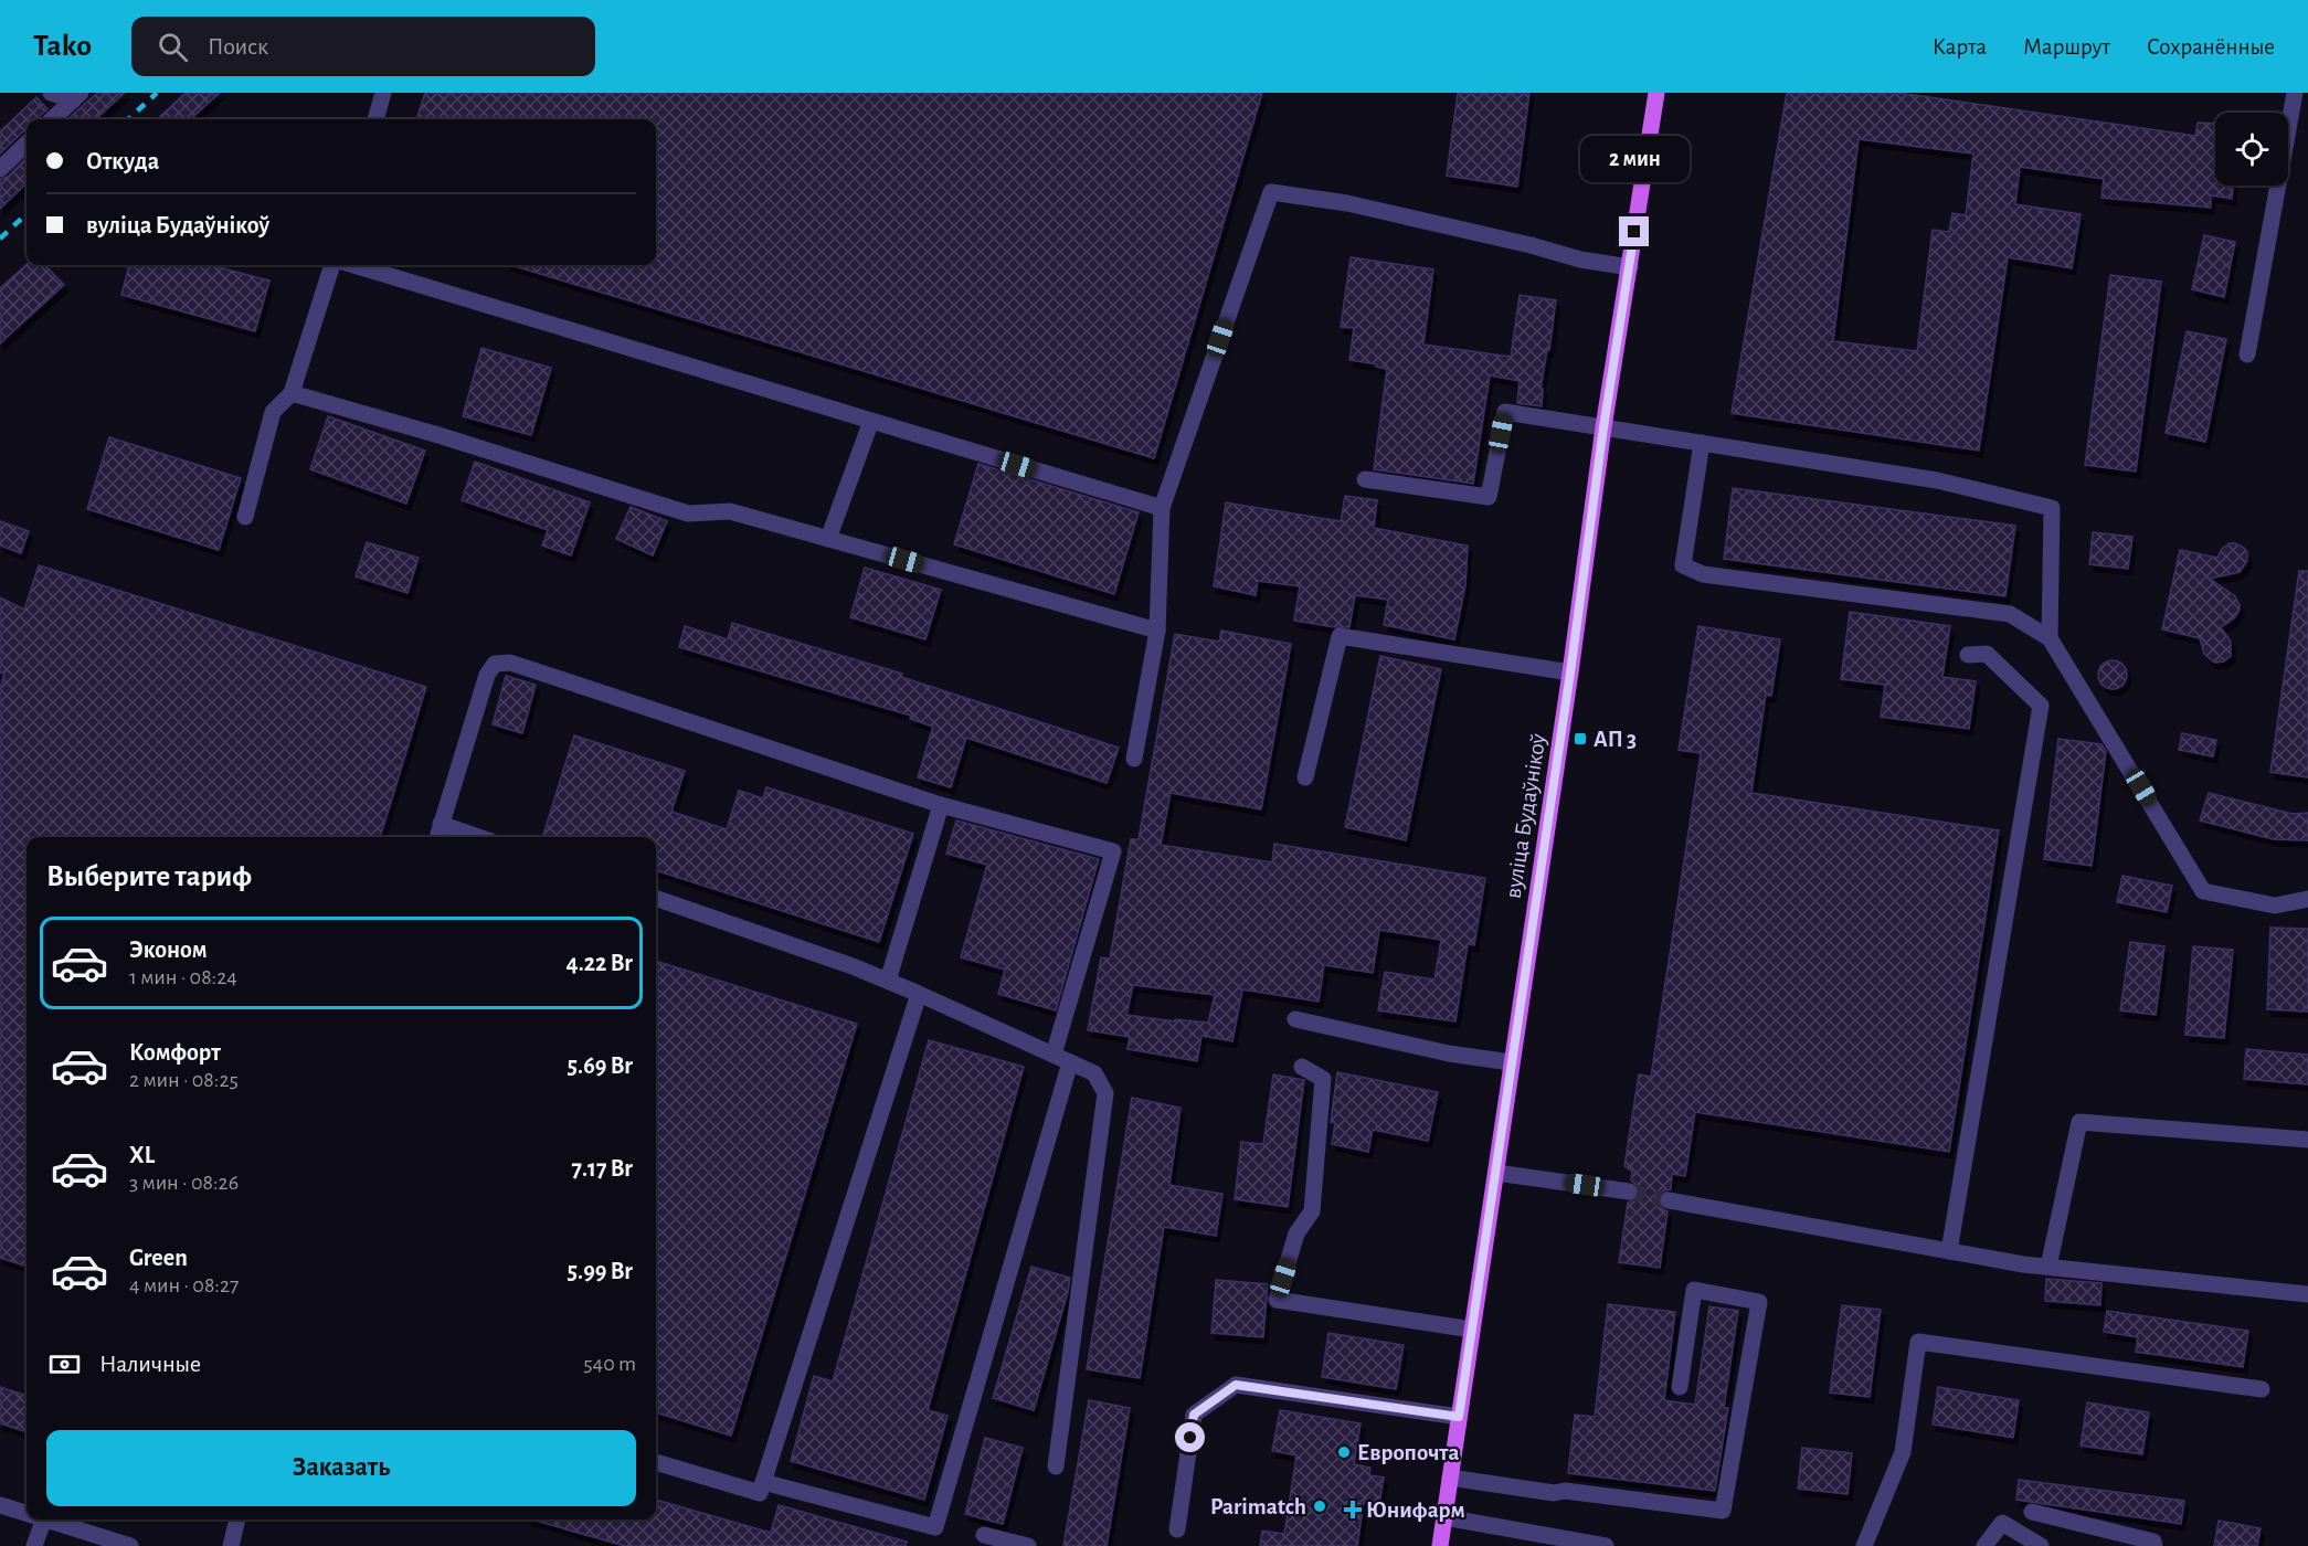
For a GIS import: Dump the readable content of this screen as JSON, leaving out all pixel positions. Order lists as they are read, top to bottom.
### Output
{
  "streets": {
    "main road": ["вуліца Будаўнікоў"]
  },
  "places": {
    "transit": ["АП 3"],
    "other": ["Европочта", "Parimatch"],
    "health": ["Юнифарм"]
  },
  "page": {
    "header": "Tako",
    "search": "Поиск",
    "nav": ["Карта", "Маршрут", "Сохранённые"],
    "banner": ["Откуда", "вуліца Будаўнікоў"],
    "bubble": "2 мин",
    "heading": "Выберите тариф",
    "list": [
      {
        "name": "Эконом",
        "note": "1 мин · 08:24",
        "value": "4.22 Br"
      },
      {
        "name": "Комфорт",
        "note": "2 мин · 08:25",
        "value": "5.69 Br"
      },
      {
        "name": "XL",
        "note": "3 мин · 08:26",
        "value": "7.17 Br"
      },
      {
        "name": "Green",
        "note": "4 мин · 08:27",
        "value": "5.99 Br"
      }
    ],
    "pay": ["Наличные", "540 m"],
    "buttons": "Заказать"
  }
}
